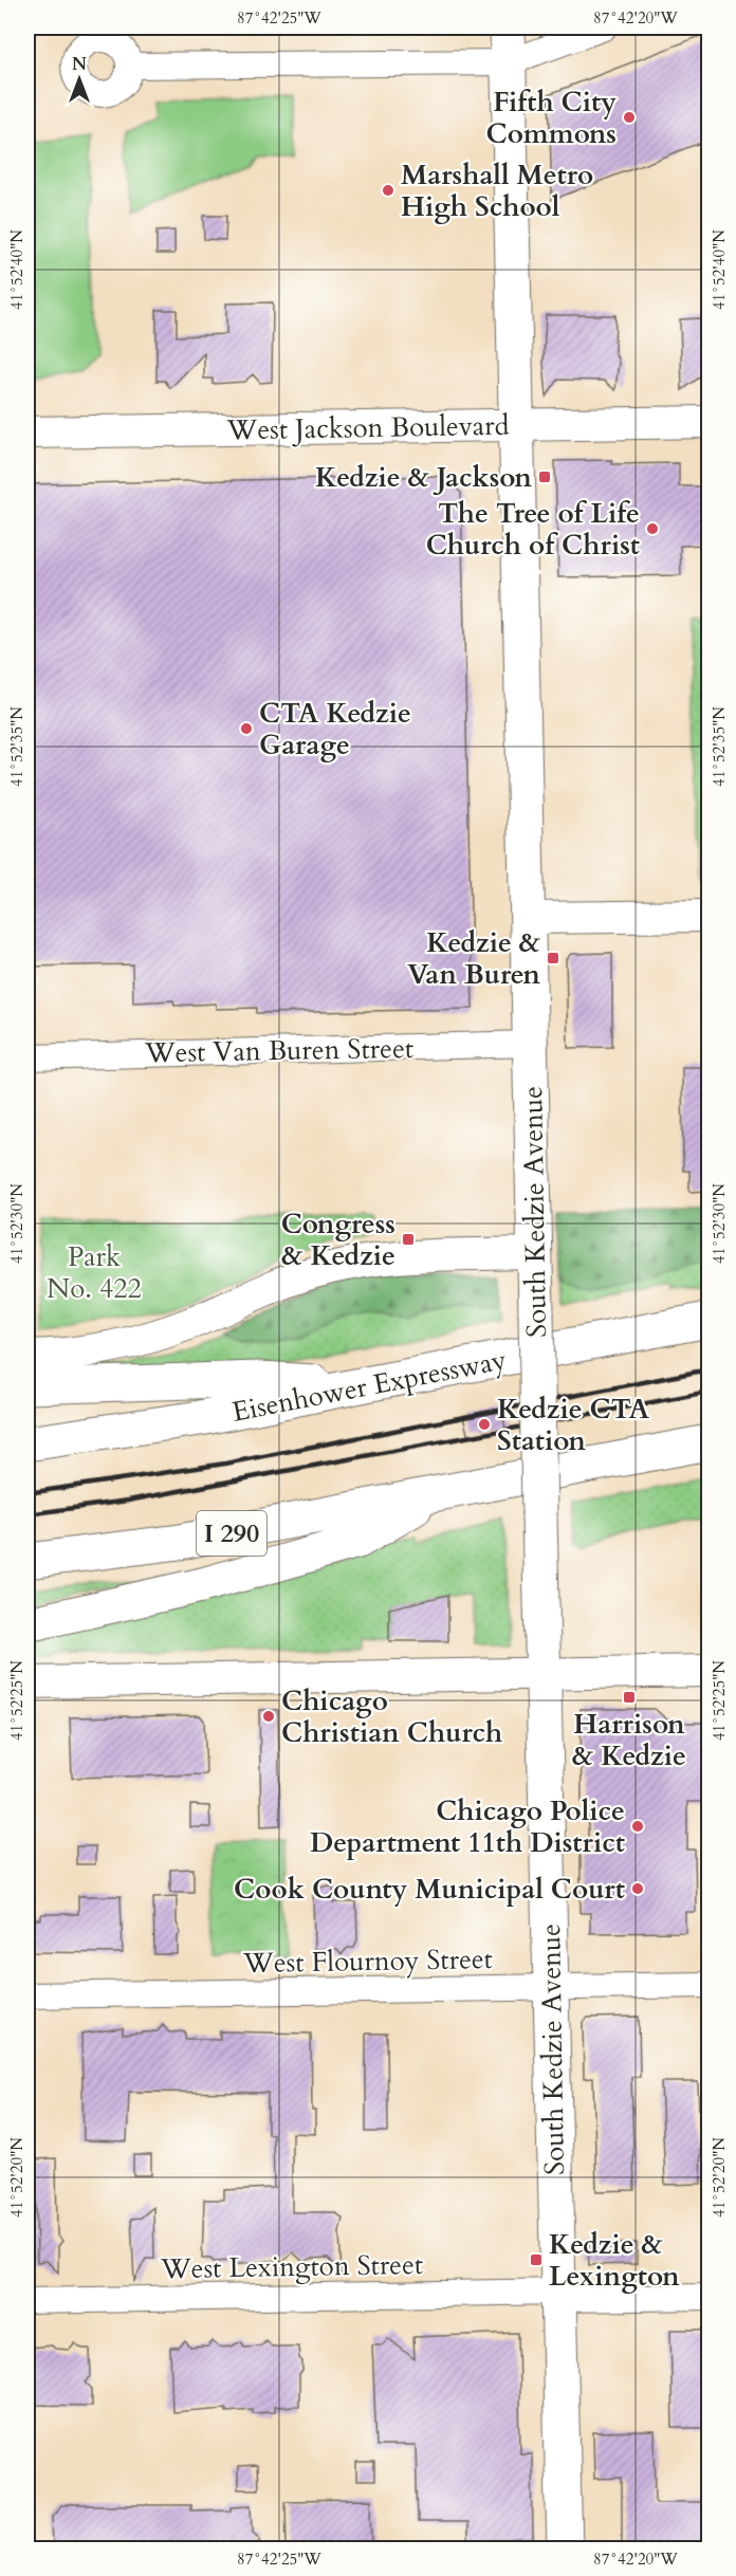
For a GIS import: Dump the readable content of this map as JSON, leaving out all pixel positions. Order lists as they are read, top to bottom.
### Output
{
  "streets": {
    "main road": ["South Kedzie Avenue", "Eisenhower Expressway", "I 290"],
    "street": [
      "West Jackson Boulevard",
      "West Van Buren Street",
      "West Flournoy Street",
      "West Lexington Street"
    ]
  },
  "crossings": [
    ["West Jackson Boulevard", "South Kedzie Avenue"],
    ["West Van Buren Street", "South Kedzie Avenue"],
    ["South Kedzie Avenue", "West Flournoy Street"],
    ["South Kedzie Avenue", "West Lexington Street"]
  ],
  "parks": ["Park No. 422"],
  "places": {
    "other": [
      "Fifth City Commons",
      "Marshall Metro High School",
      "The Tree of Life Church of Christ",
      "CTA Kedzie Garage",
      "Kedzie CTA Station",
      "Chicago Christian Church",
      "Chicago Police Department 11th District",
      "Cook County Municipal Court"
    ],
    "transit": [
      "Kedzie & Jackson",
      "Kedzie & Van Buren",
      "Congress & Kedzie",
      "Harrison & Kedzie",
      "Kedzie & Lexington"
    ]
  },
  "north": "top",
  "coordinates": [
    "87°42'25\"W",
    "87°42'20\"W",
    "41°52'40\"N",
    "41°52'35\"N",
    "41°52'30\"N",
    "41°52'25\"N",
    "41°52'20\"N"
  ]
}
